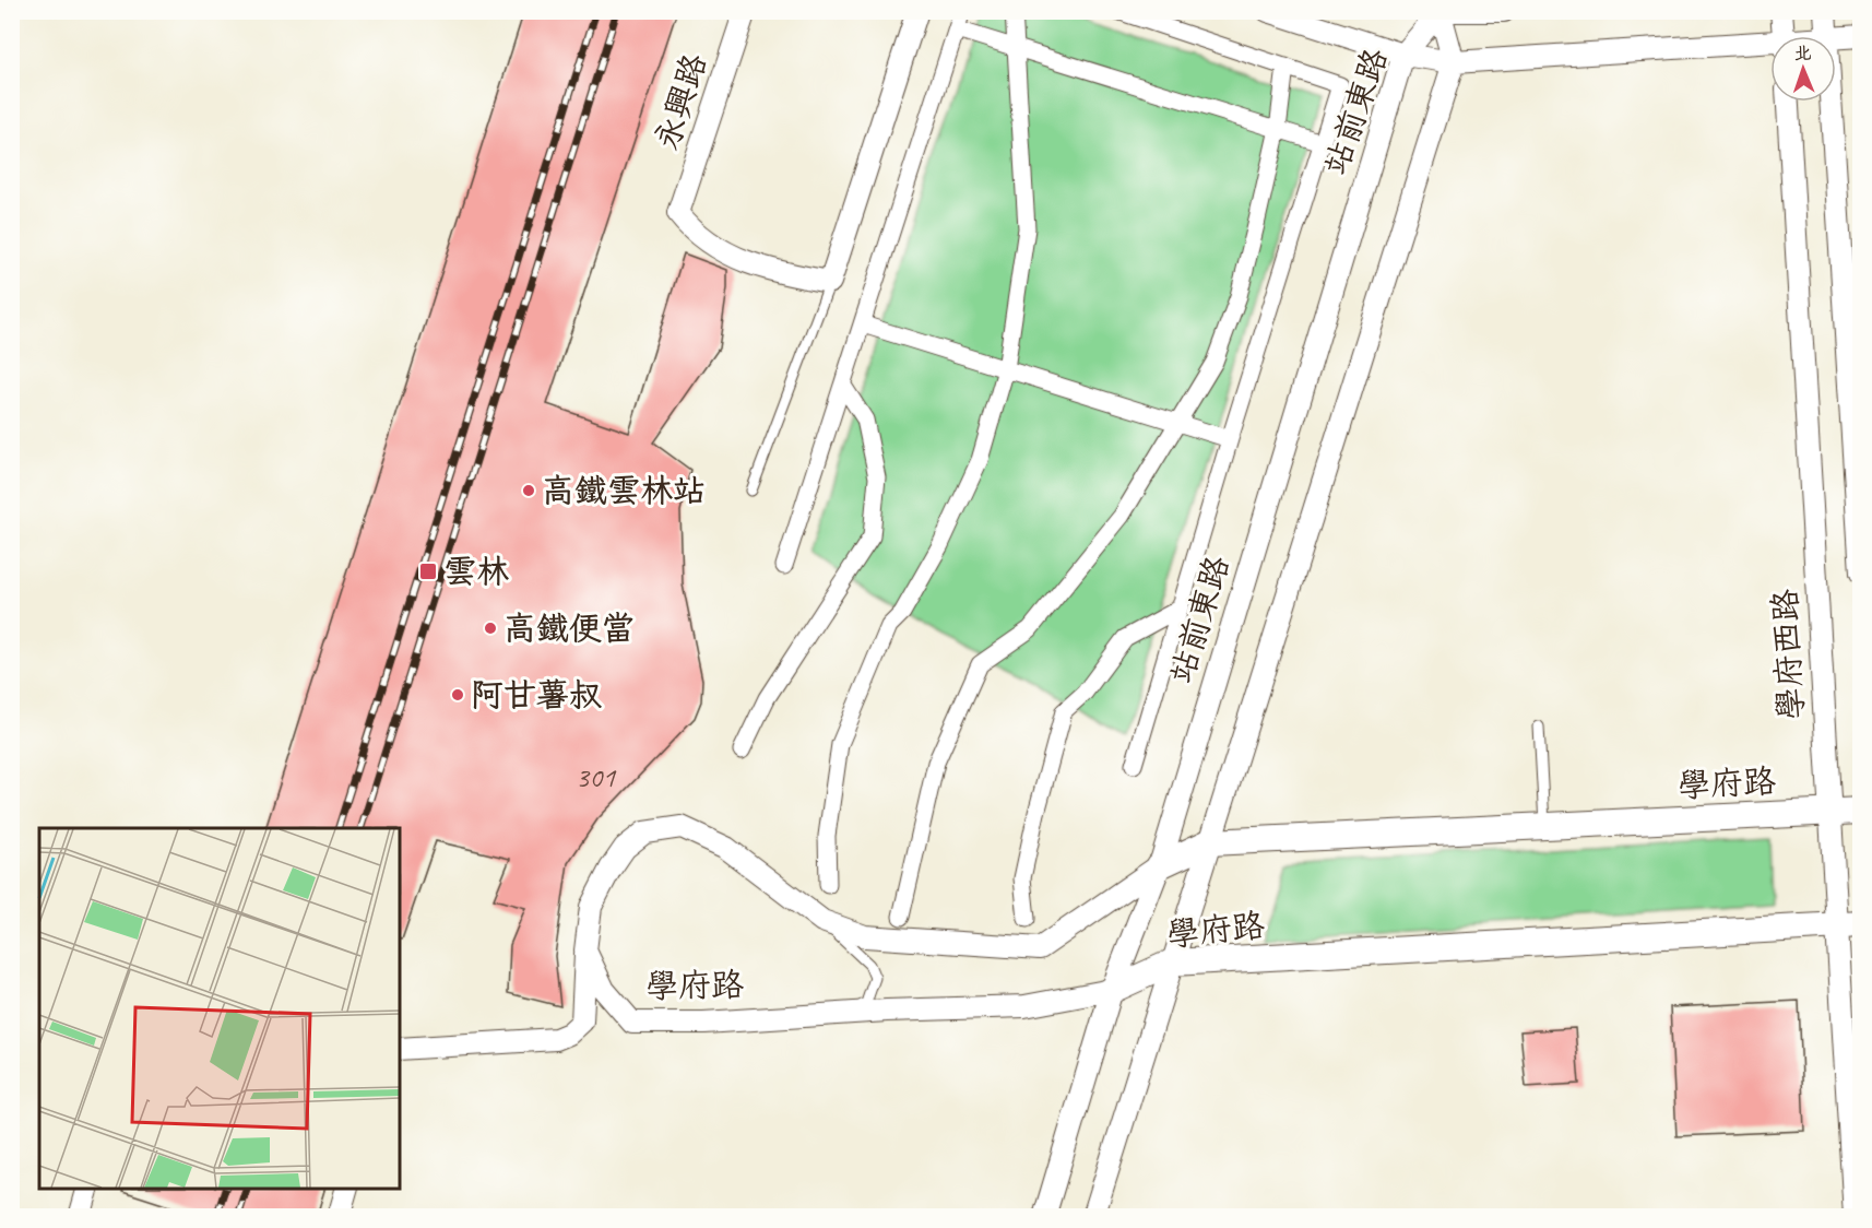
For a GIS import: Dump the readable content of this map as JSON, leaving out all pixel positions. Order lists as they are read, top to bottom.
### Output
{
  "streets": {
    "street": [
      "永興路",
      "站前東路",
      "學府西路",
      "學府路"
    ]
  },
  "crossings": [
    ["站前東路", "學府路"],
    ["學府西路", "學府路"]
  ],
  "places": {
    "other": ["高鐵雲林站", "高鐵便當", "阿甘薯叔"],
    "transit": ["雲林"]
  },
  "house_numbers": ["301"],
  "north": "top"
}
